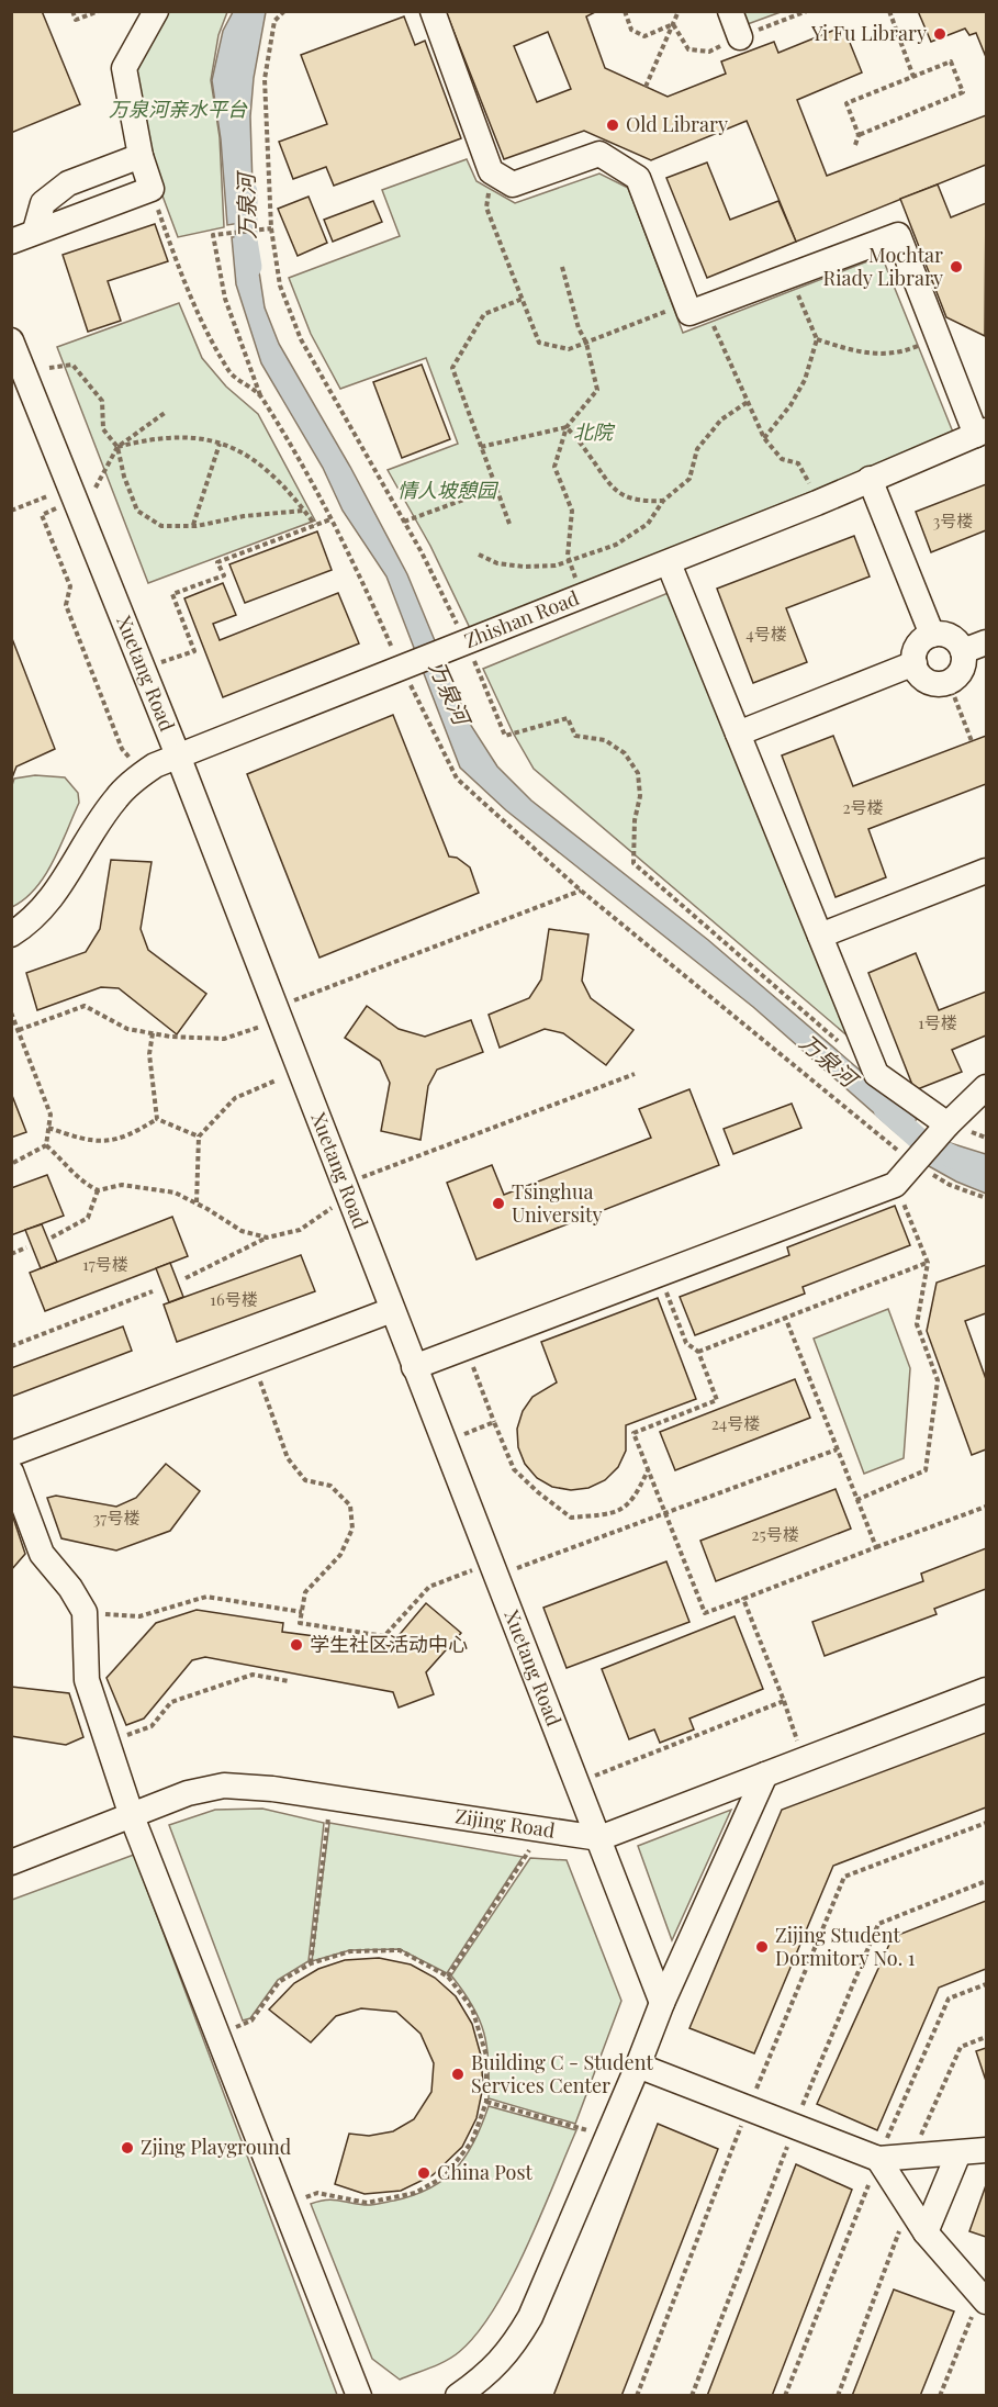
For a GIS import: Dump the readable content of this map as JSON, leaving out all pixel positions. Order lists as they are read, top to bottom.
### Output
{
  "streets": {
    "street": ["Zhishan Road", "Xuetang Road", "Zijing Road"]
  },
  "crossings": [
    ["Zhishan Road", "Xuetang Road"],
    ["Xuetang Road", "Zijing Road"]
  ],
  "water": ["万泉河"],
  "parks": ["万泉河亲水平台", "北院", "情人坡憩园"],
  "places": [
    "Yi Fu Library",
    "Old Library",
    "Mochtar Riady Library",
    "Tsinghua University",
    "学生社区活动中心",
    "Zijing Student Dormitory No. 1",
    "Building C - Student Services Center",
    "Zjing Playground",
    "China Post"
  ],
  "house_numbers": [
    "3号楼",
    "4号楼",
    "2号楼",
    "1号楼",
    "17号楼",
    "16号楼",
    "24号楼",
    "37号楼",
    "25号楼"
  ]
}
